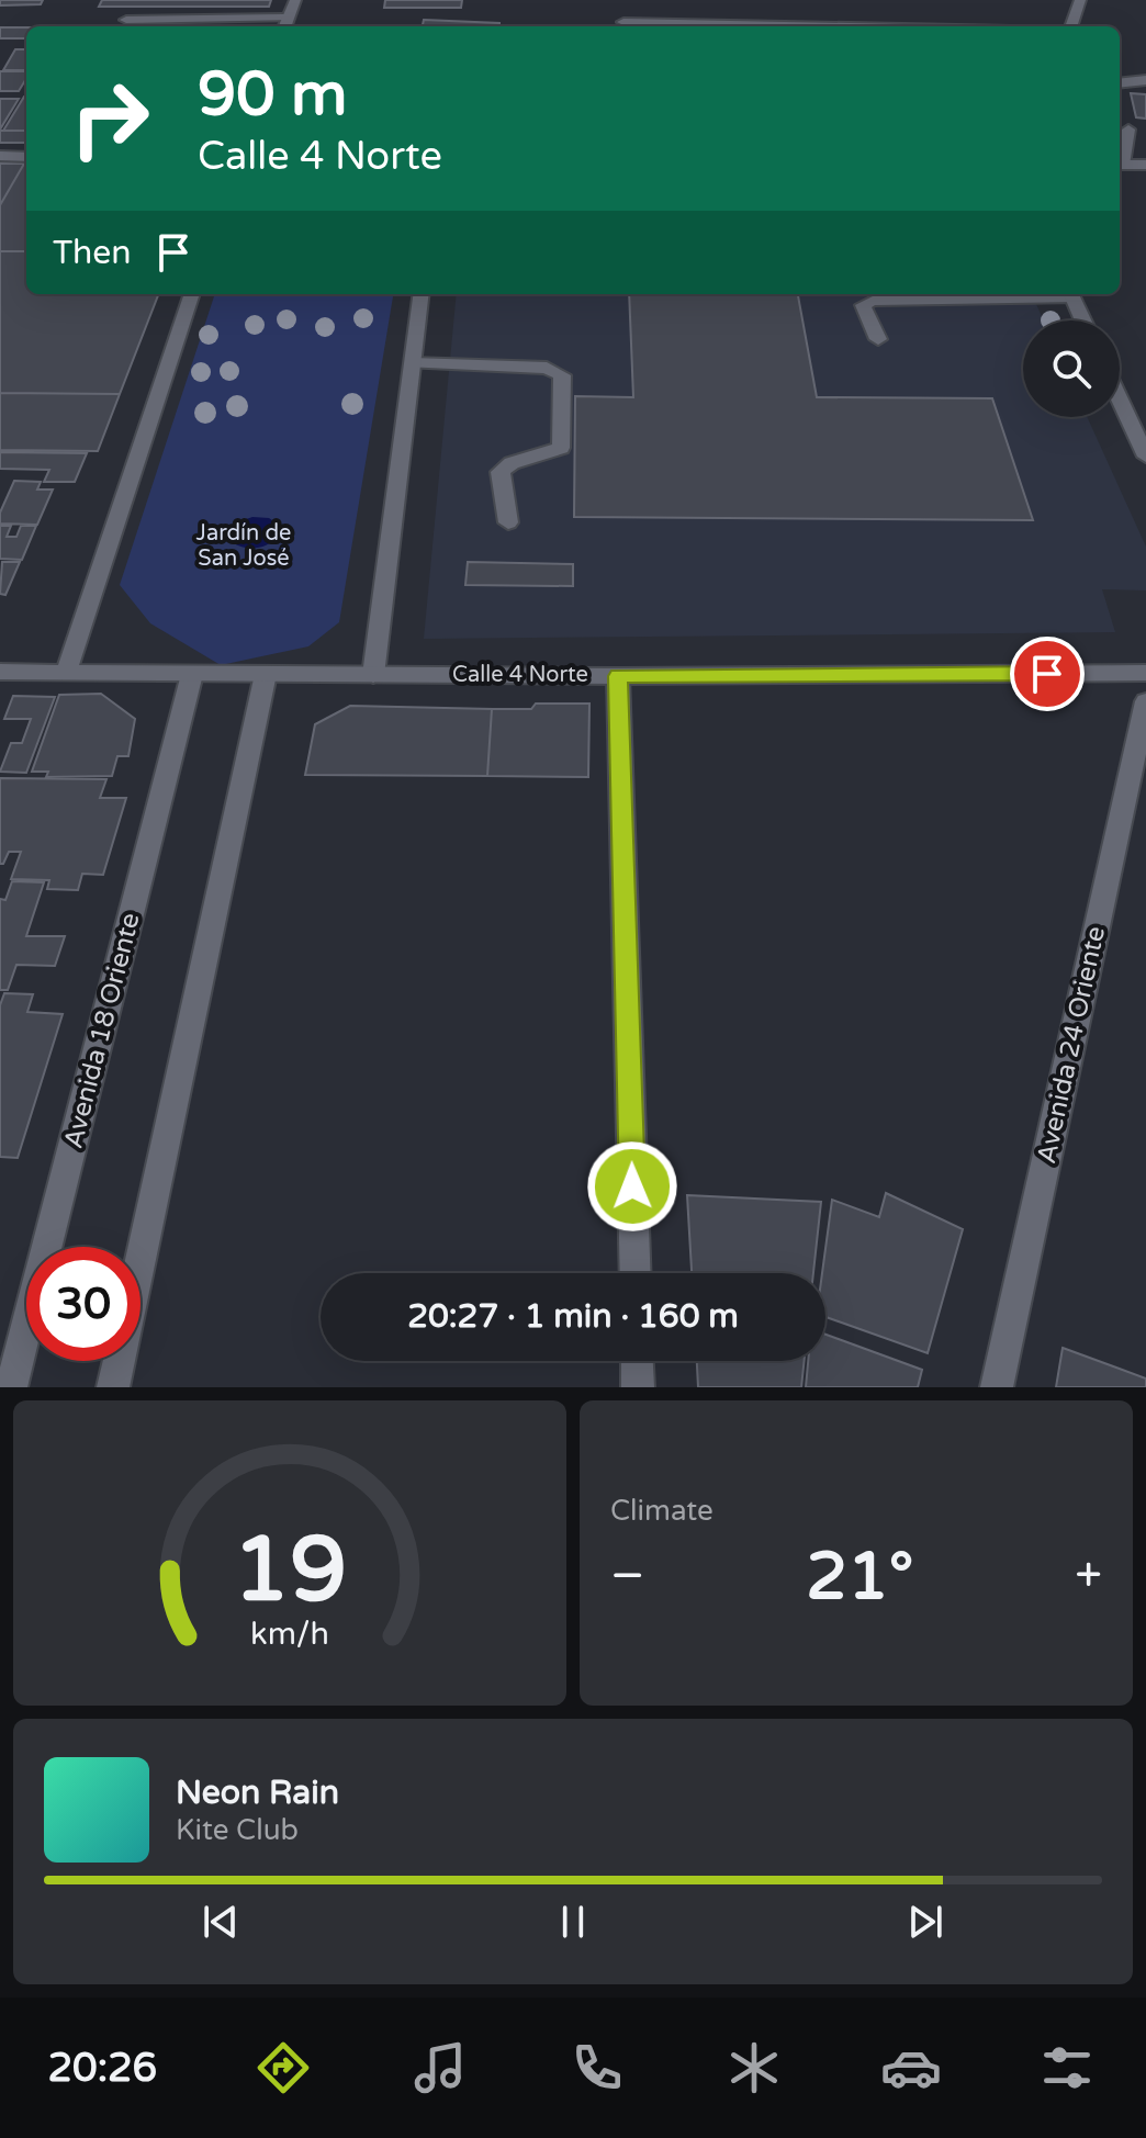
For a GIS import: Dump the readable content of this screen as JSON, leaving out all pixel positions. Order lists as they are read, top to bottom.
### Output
{
  "streets": {
    "street": ["Calle 4 Norte", "Avenida 18 Oriente", "Avenida 24 Oriente"]
  },
  "crossings": [
    ["Calle 4 Norte", "Avenida 18 Oriente"]
  ],
  "parks": ["Jardín de San José"],
  "page": {
    "turn": ["90 m", "Calle 4 Norte"],
    "then": "Then",
    "limit": "30",
    "trip": "20:27 · 1 min · 160 m",
    "tile": "Climate",
    "heat": ["−", "21°", "+"],
    "song": ["Neon Rain", "Kite Club"],
    "tabs": "20:26",
    "gauge": ["19", "km/h"]
  }
}
